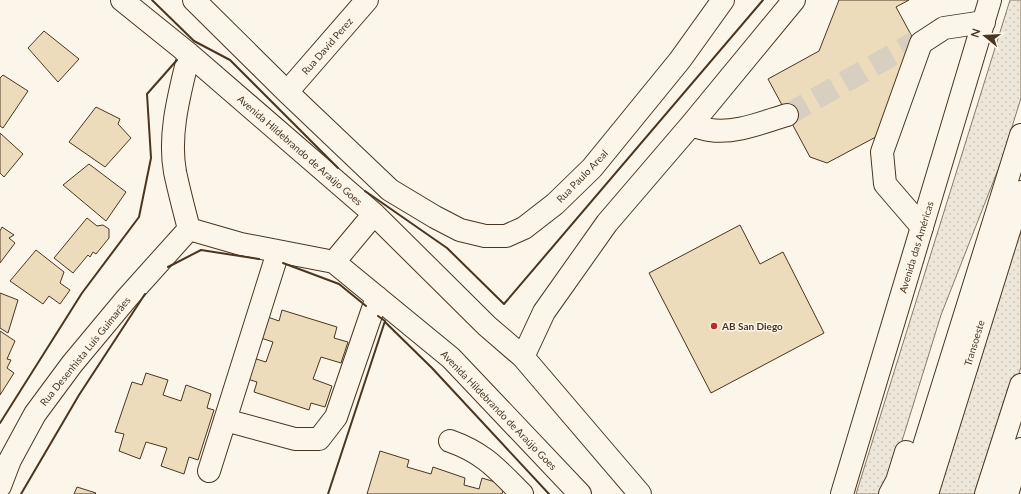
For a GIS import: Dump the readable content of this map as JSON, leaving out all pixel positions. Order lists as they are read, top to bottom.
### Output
{
  "streets": {
    "main road": [
      "Rua David Perez",
      "Avenida Hildebrando de Araújo Goes",
      "Rua Paulo Areal",
      "Avenida das Américas",
      "Transoeste",
      "Rua Desenhista Luís Guimarães"
    ]
  },
  "crossings": [
    ["Rua David Perez", "Rua Paulo Areal"],
    ["Avenida Hildebrando de Araújo Goes", "Rua Desenhista Luís Guimarães"]
  ],
  "places": ["AB San Diego"],
  "north": "left"
}
